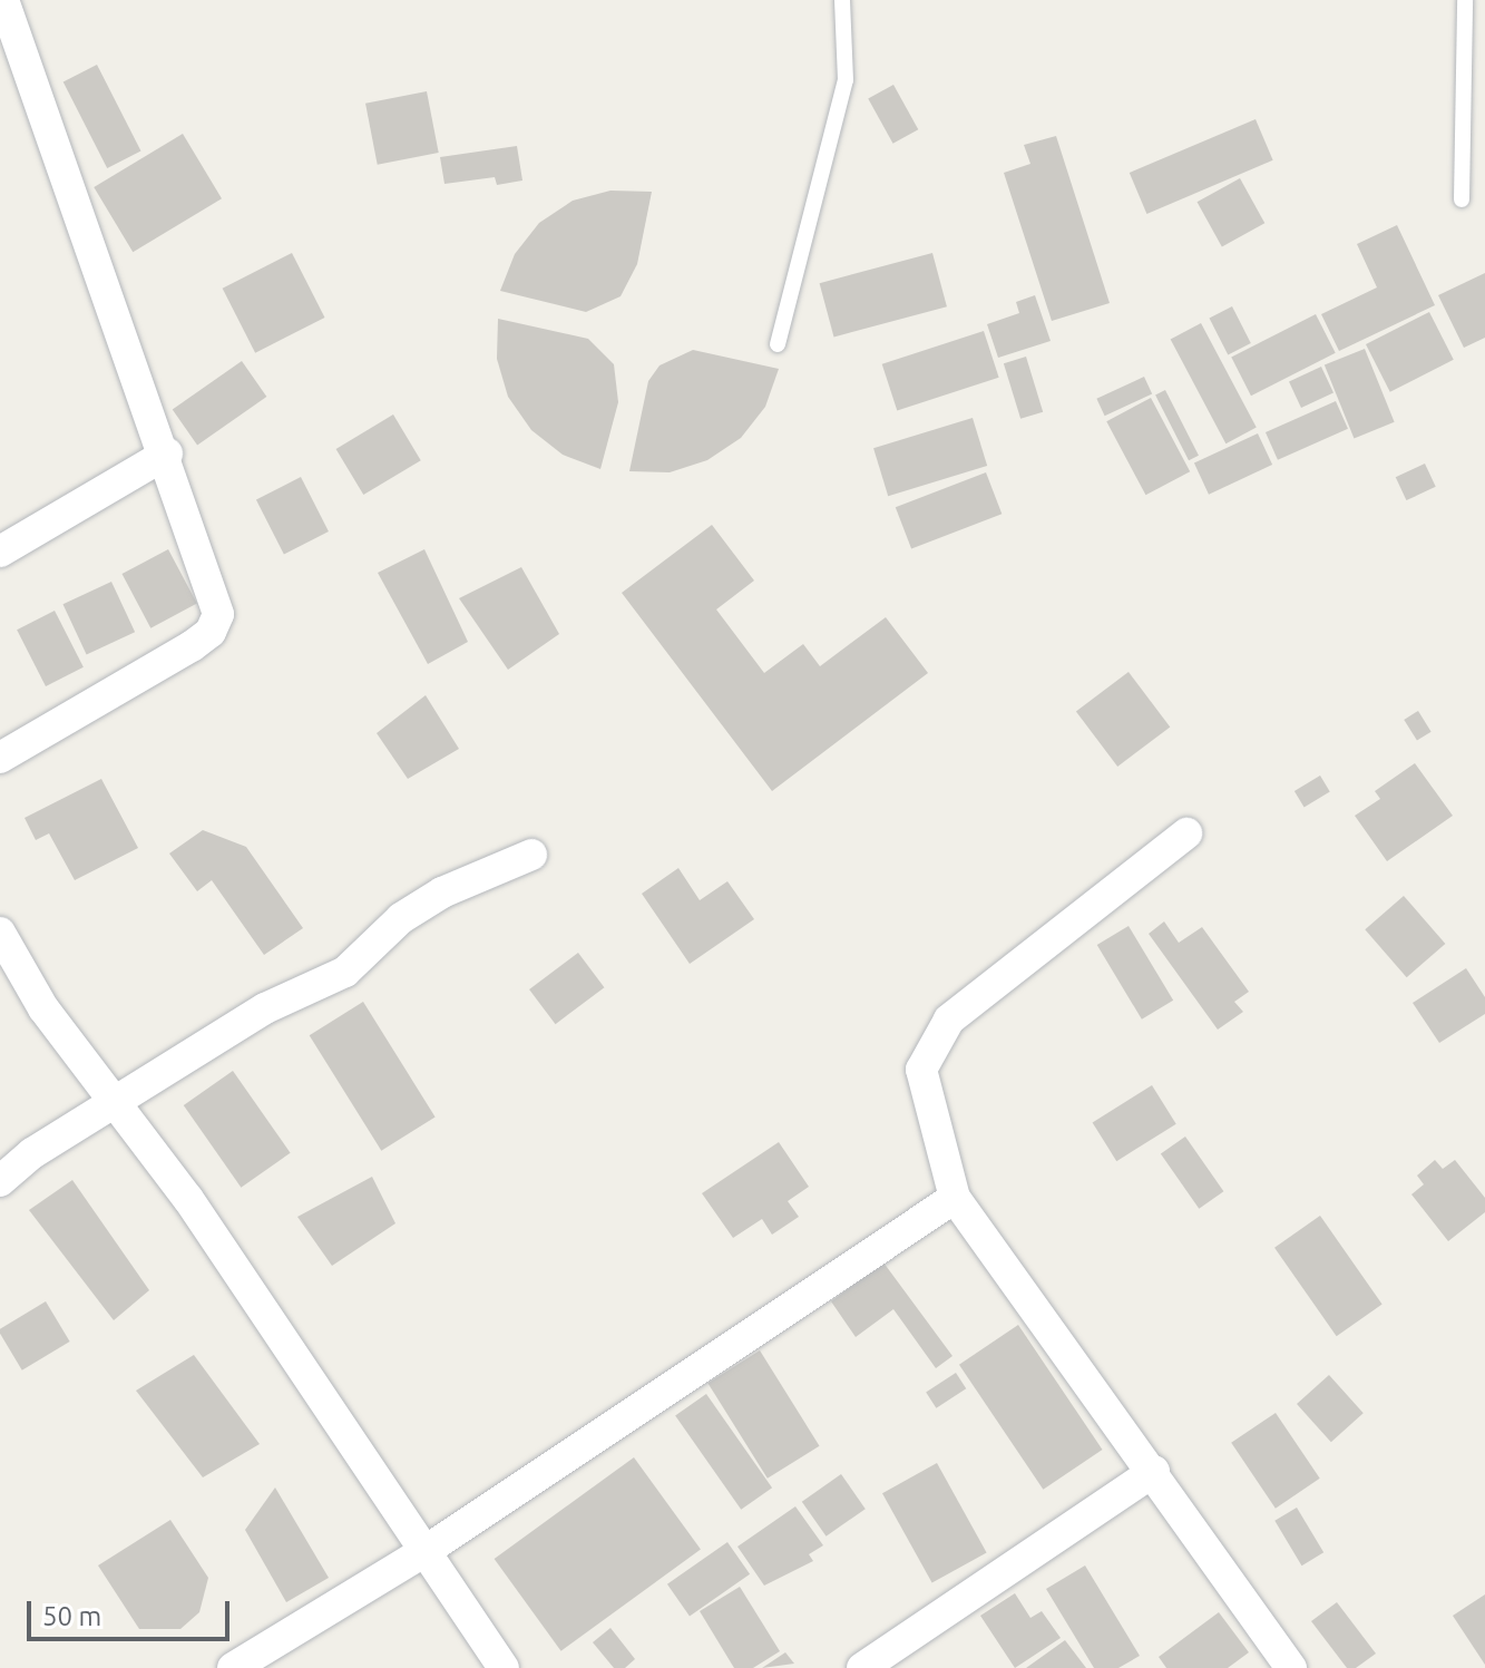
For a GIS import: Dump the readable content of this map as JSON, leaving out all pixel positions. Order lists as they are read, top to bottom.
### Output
{
  "scale_bar": "50 m"
}
